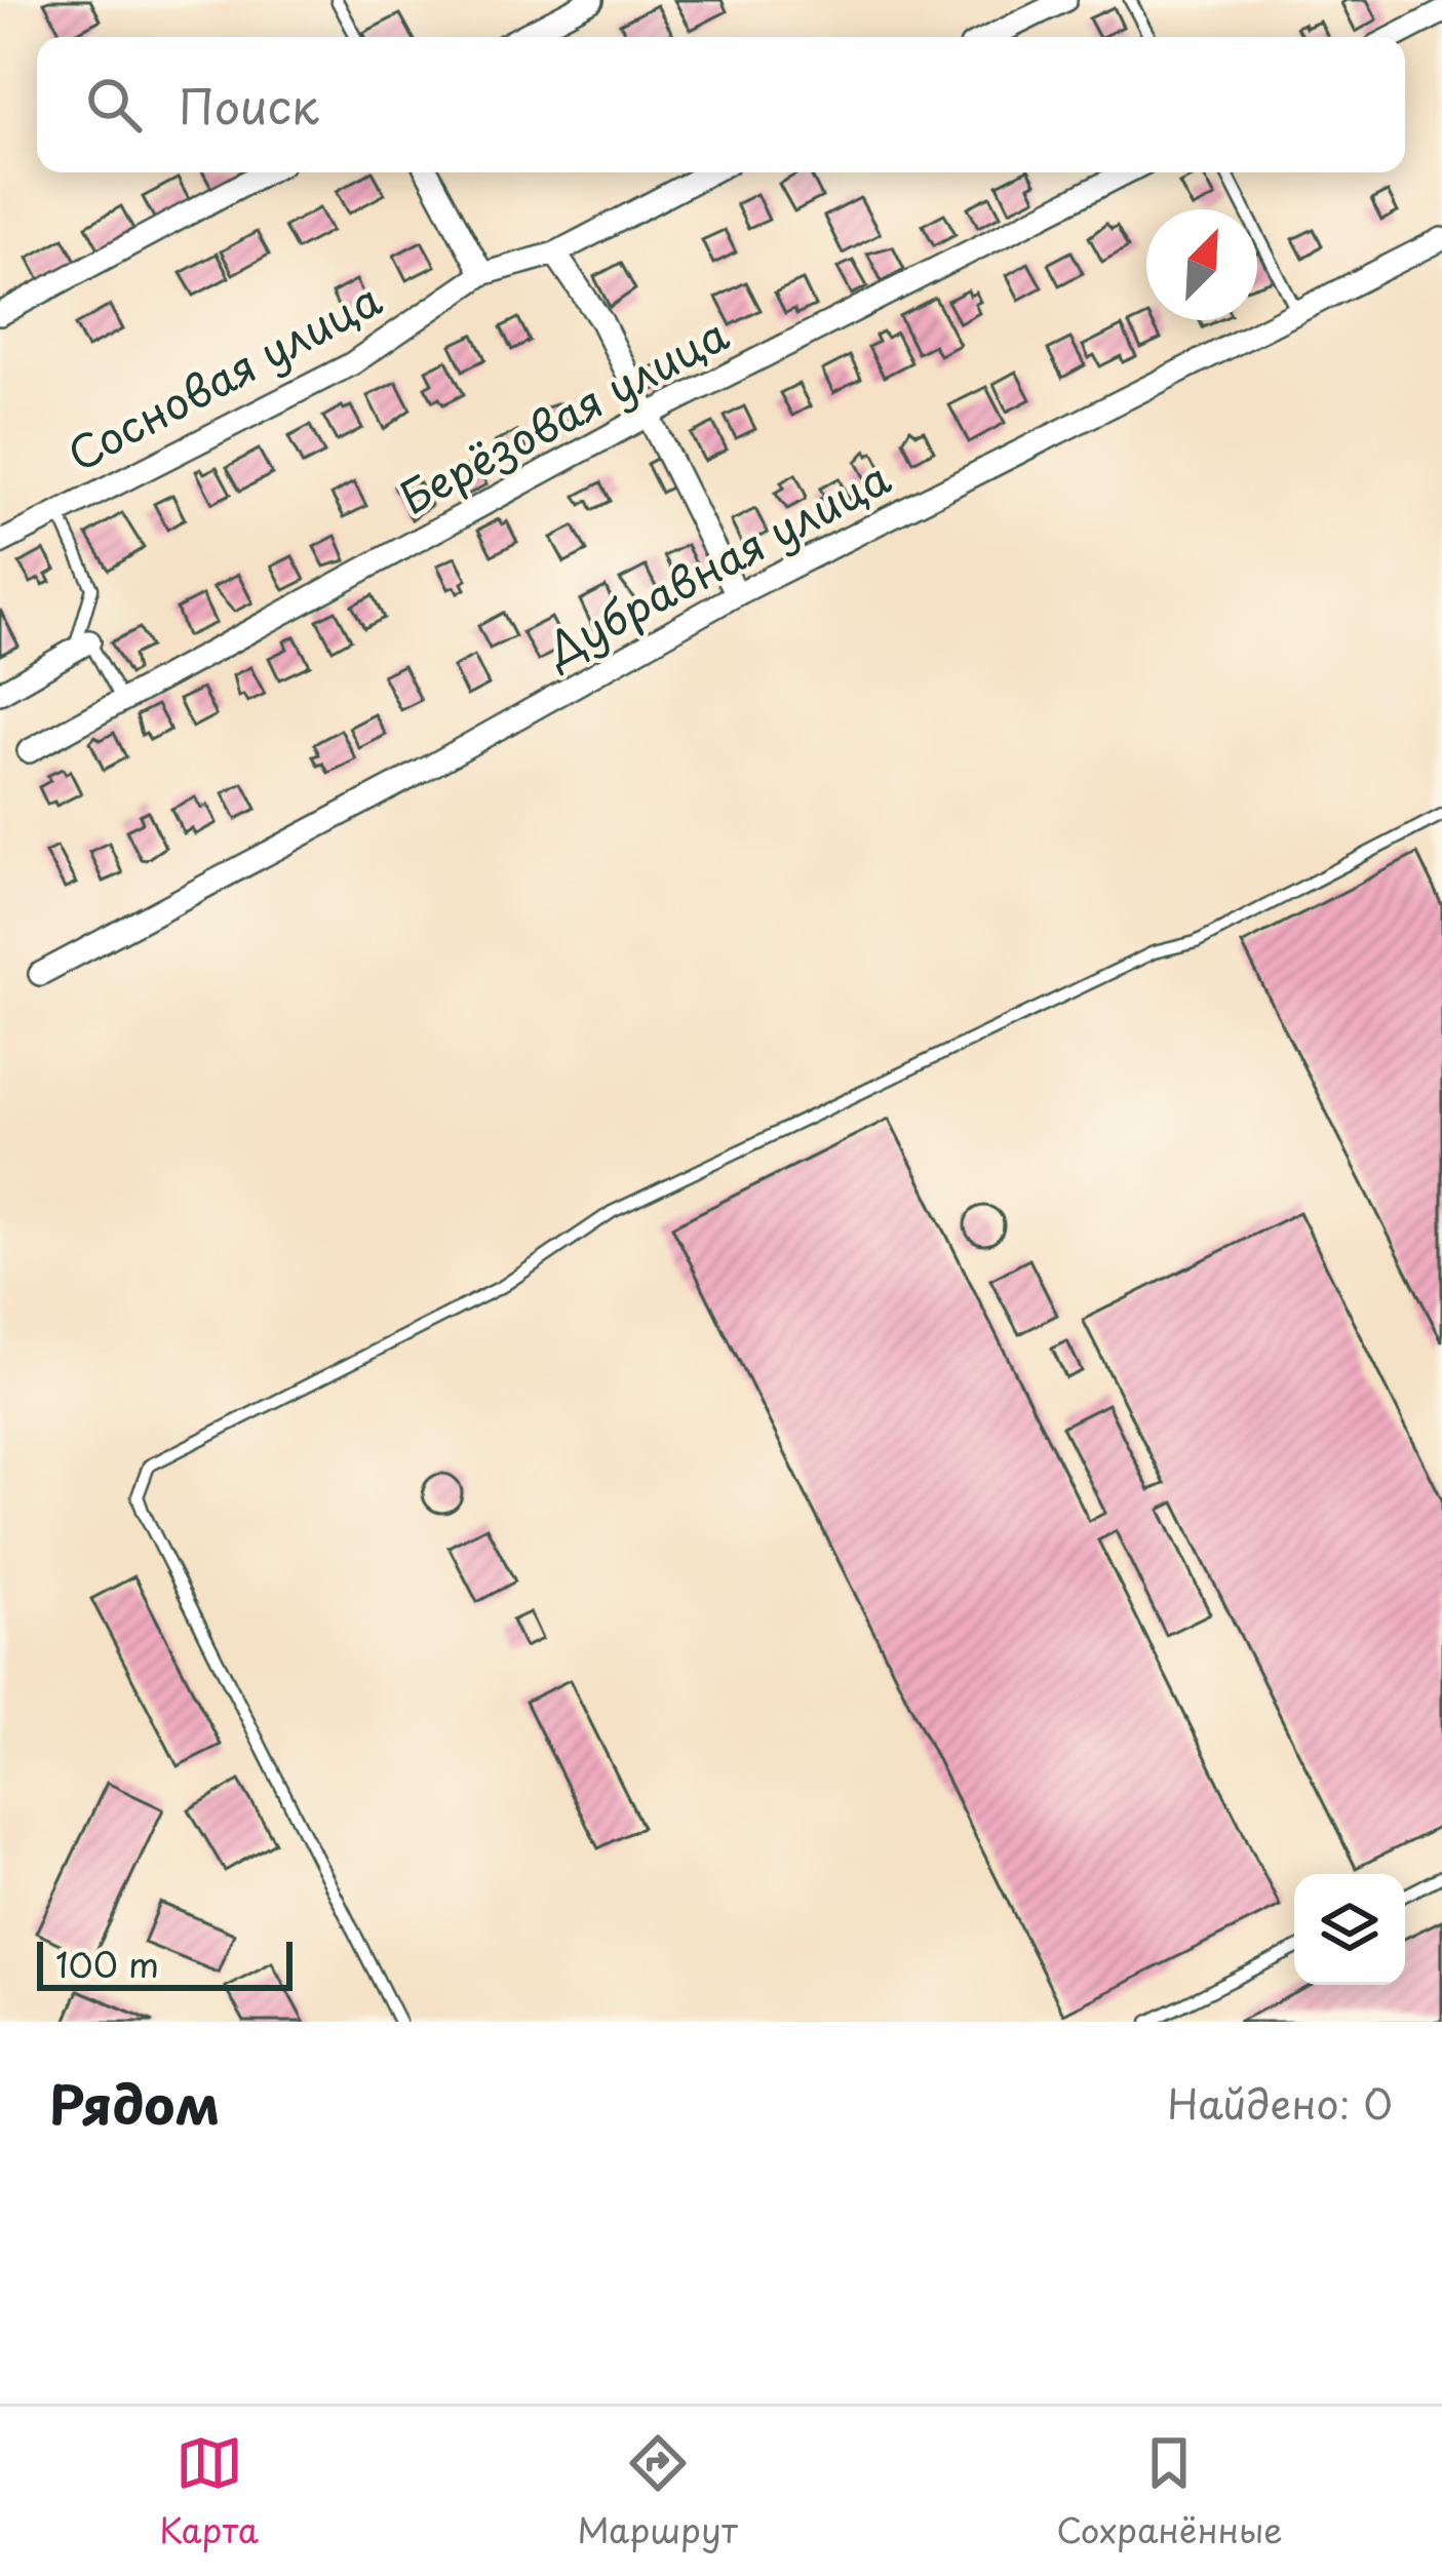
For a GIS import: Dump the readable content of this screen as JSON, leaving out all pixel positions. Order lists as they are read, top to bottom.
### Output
{
  "streets": {
    "street": ["Сосновая улица", "Берёзовая улица", "Дубравная улица"]
  },
  "scale_bar": "100 m",
  "north": "top right",
  "page": {
    "search": "Поиск",
    "scale": "100 m",
    "heading": ["Рядом", "Найдено: 0"],
    "nav": ["Карта", "Маршрут", "Сохранённые"]
  }
}
